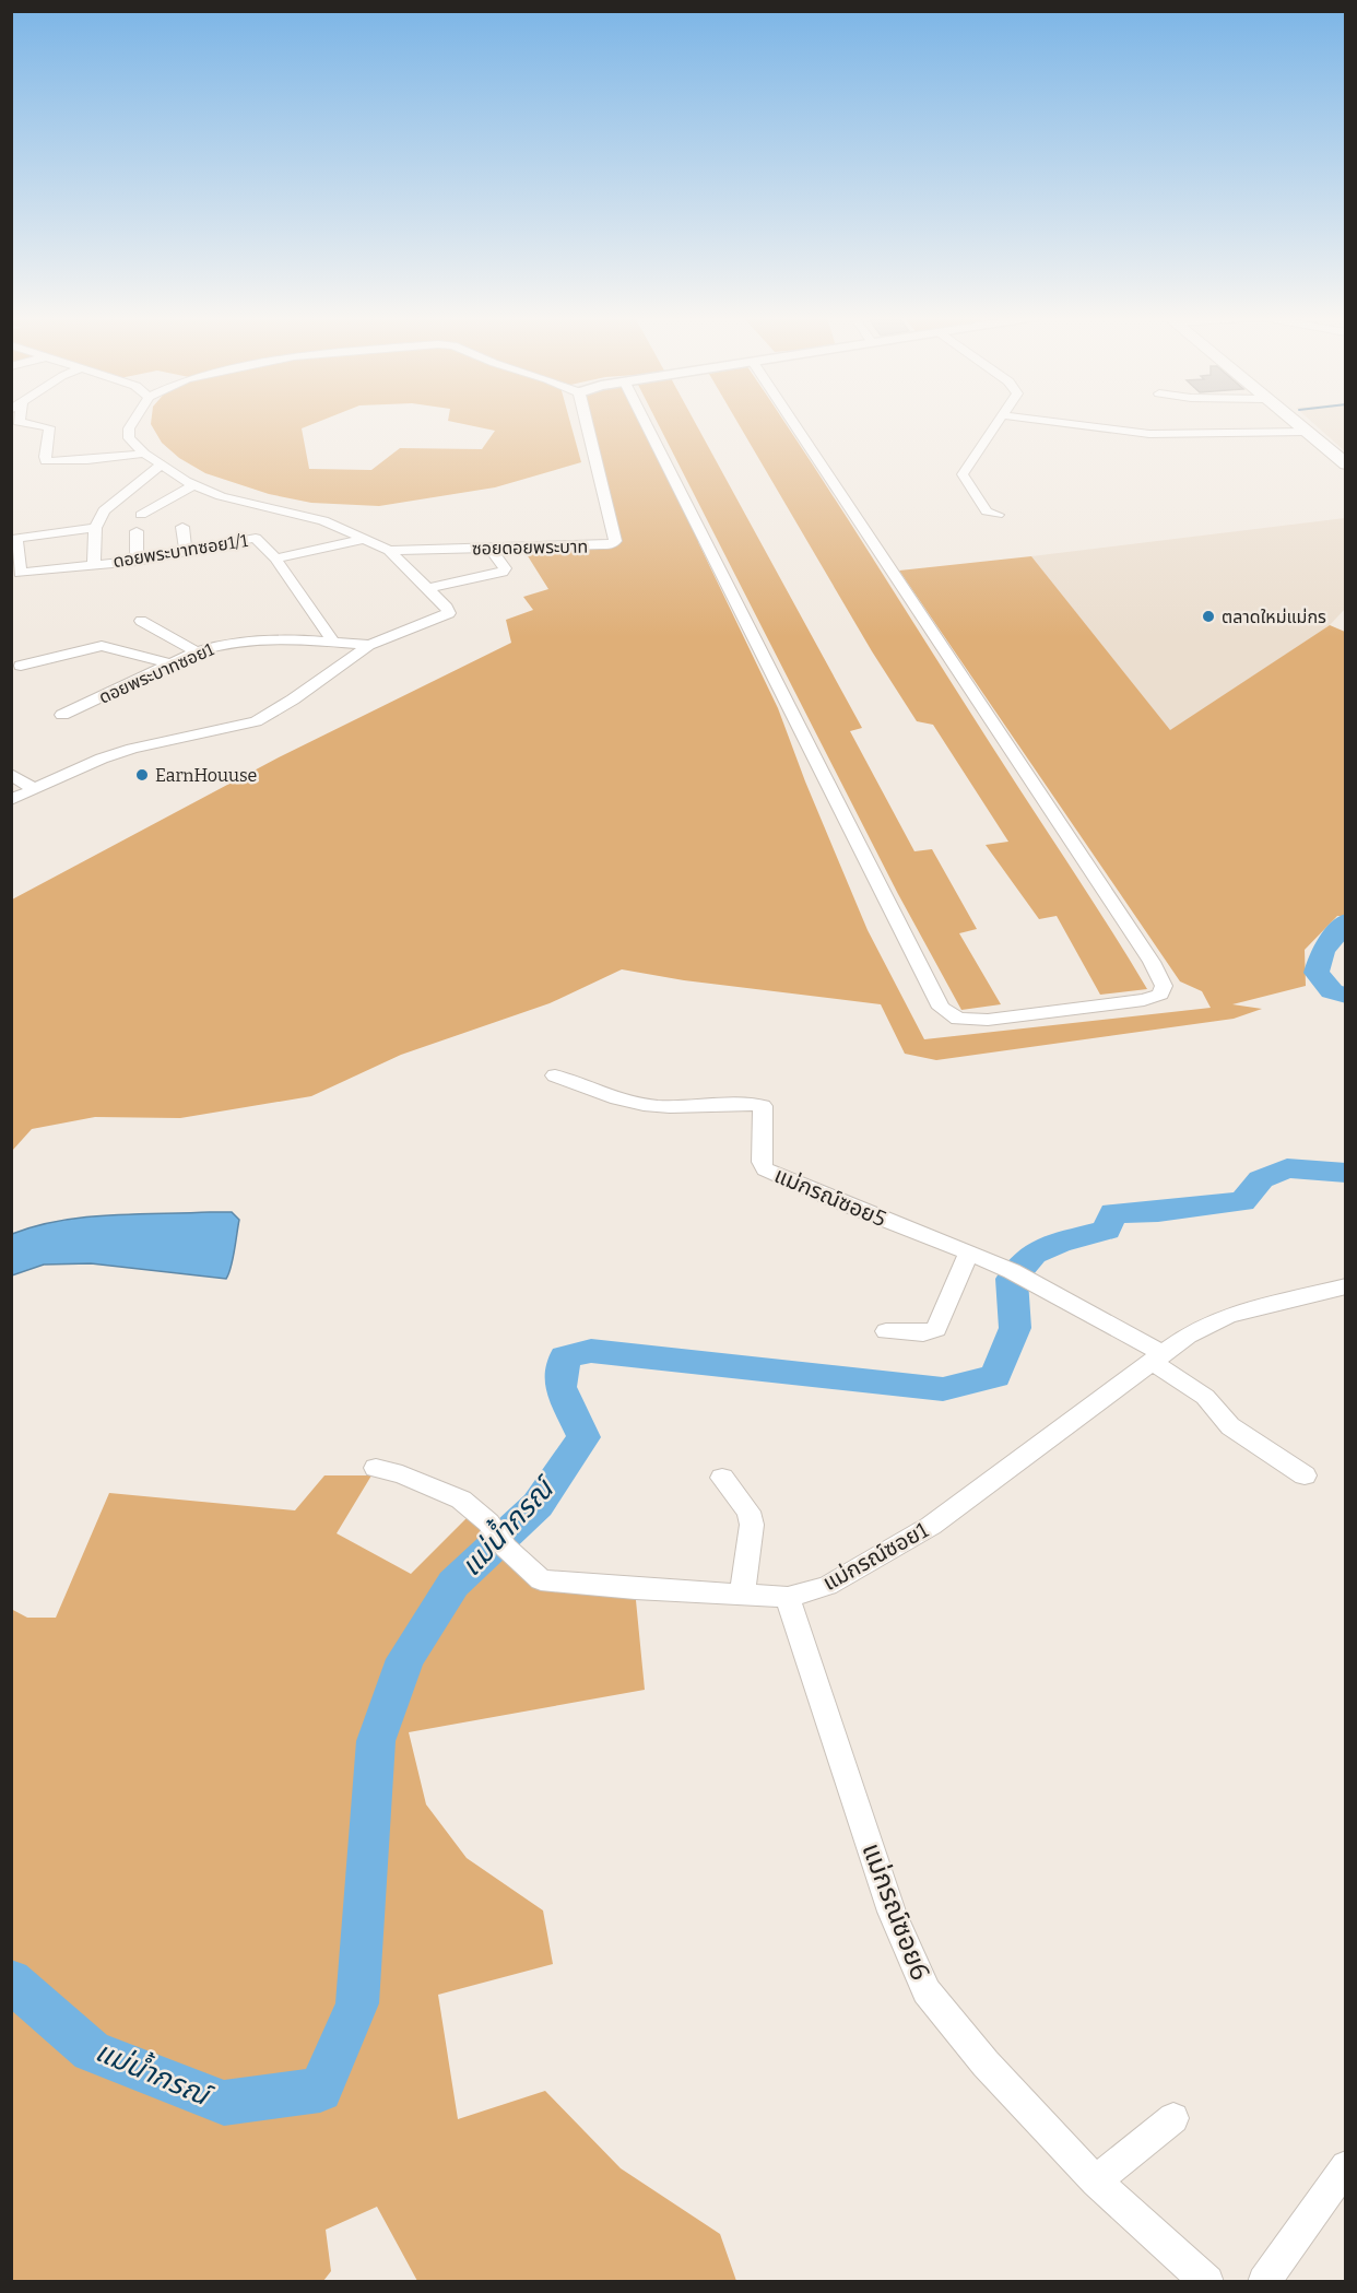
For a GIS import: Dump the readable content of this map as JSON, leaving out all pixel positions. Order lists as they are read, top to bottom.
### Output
{
  "streets": {
    "street": [
      "ซอยดอยพระบาท",
      "ดอยพระบาทซอย1/1",
      "ดอยพระบาทซอย1",
      "แม่กรณ์ซอย5",
      "แม่กรณ์ซอย1",
      "แม่กรณ์ซอย6"
    ]
  },
  "crossings": [
    ["ดอยพระบาทซอย1/1", "ดอยพระบาทซอย1"],
    ["แม่กรณ์ซอย1", "แม่กรณ์ซอย6"]
  ],
  "water": ["แม่น้ำกรณ์"],
  "places": ["ตลาดใหม่แม่กร", "EarnHouuse"]
}
